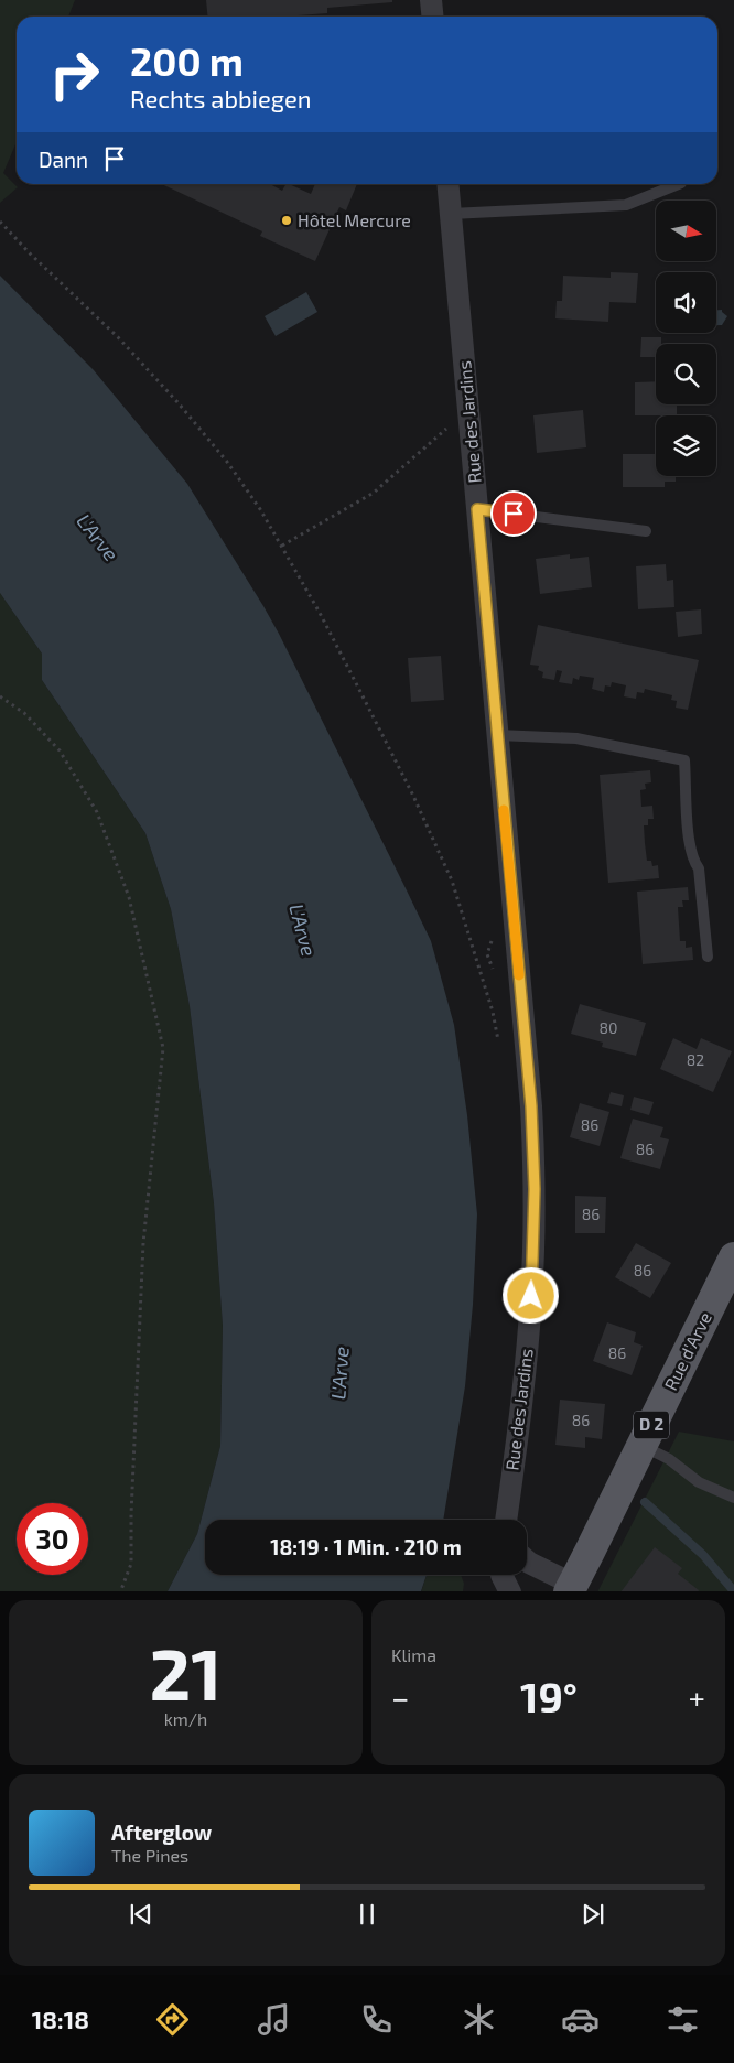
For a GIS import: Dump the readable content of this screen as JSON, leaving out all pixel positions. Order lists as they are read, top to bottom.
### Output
{
  "streets": {
    "main road": ["Rue d'Arve", "D 2"],
    "street": ["Rue des Jardins"]
  },
  "water": ["L'Arve"],
  "places": ["Hôtel Mercure"],
  "house_numbers": [
    "80",
    "82",
    "86",
    "86",
    "86",
    "86",
    "86",
    "86"
  ],
  "north": "right",
  "page": {
    "turn": ["200 m", "Rechts abbiegen"],
    "then": "Dann",
    "limit": "30",
    "trip": "18:19 · 1 Min. · 210 m",
    "tile": [
      ["21", "km/h"],
      "Klima"
    ],
    "heat": ["−", "19°", "+"],
    "song": ["Afterglow", "The Pines"],
    "tabs": "18:18"
  }
}
